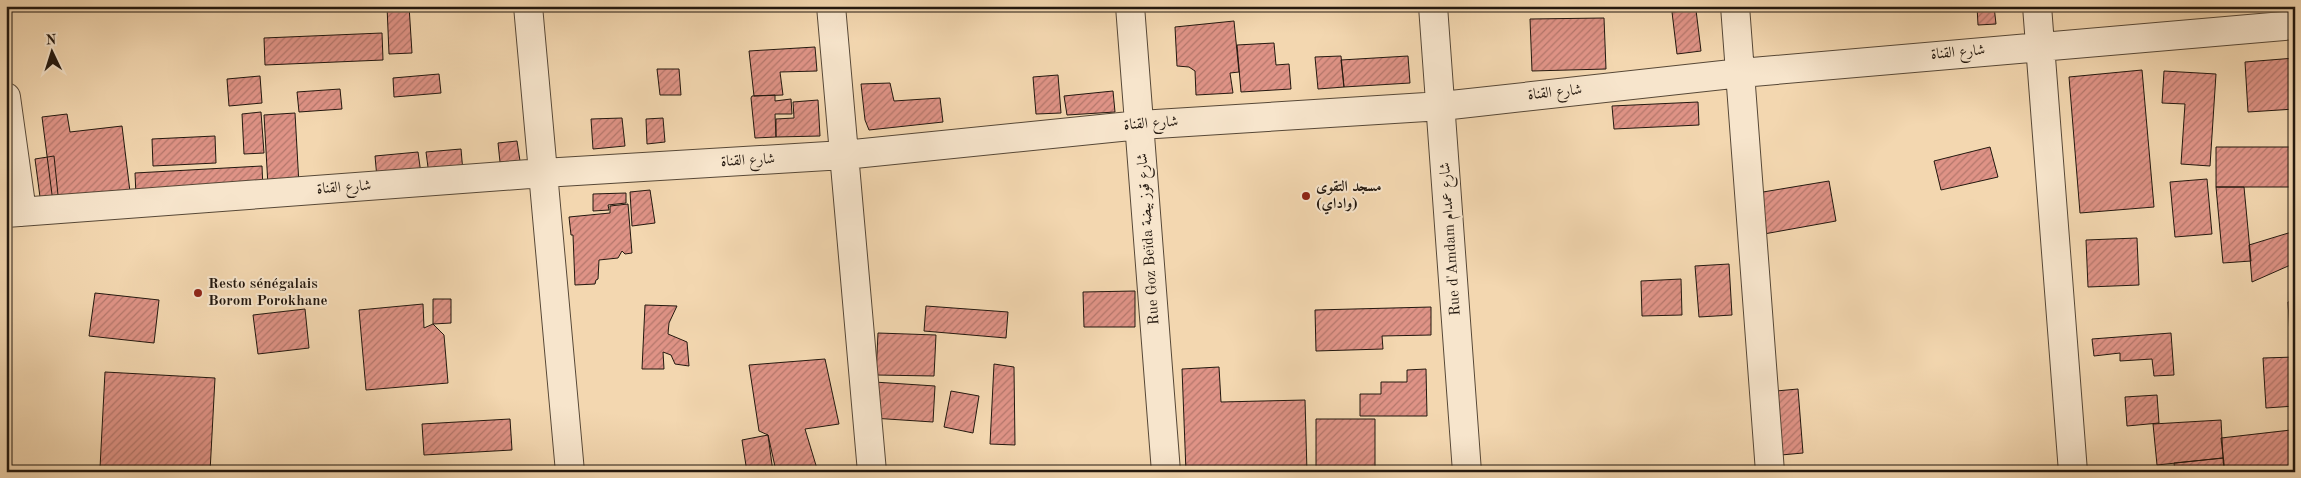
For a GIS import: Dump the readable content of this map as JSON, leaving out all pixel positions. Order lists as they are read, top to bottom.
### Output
{
  "streets": {
    "street": ["شارع القناة", "Rue Goz Beïda شارع قوز بيضة", "Rue d'Amdam شارع عمدام"]
  },
  "crossings": [
    ["شارع القناة", "Rue Goz Beïda شارع قوز بيضة"],
    ["شارع القناة", "Rue d'Amdam شارع عمدام"]
  ],
  "places": ["مسجد التقوى (واداي)", "Resto sénégalais Borom Porokhane"],
  "north": "top"
}
